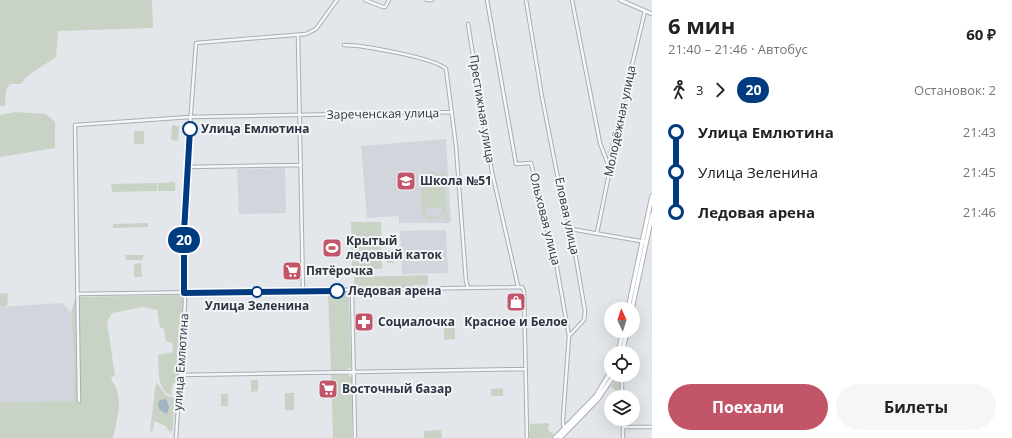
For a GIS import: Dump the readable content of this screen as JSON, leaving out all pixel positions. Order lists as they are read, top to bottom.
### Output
{
  "streets": {
    "street": [
      "Престижная улица",
      "Зареченская улица",
      "Молодёжная улица",
      "Еловая улица",
      "Ольховая улица",
      "улица Емлютина"
    ]
  },
  "crossings": [
    ["Зареченская улица", "улица Емлютина"],
    ["Еловая улица", "Ольховая улица"]
  ],
  "places": {
    "other": ["Улица Емлютина", "Ледовая арена", "Улица Зеленина"],
    "school or university": ["Школа №51"],
    "sports": ["Крытый ледовый каток"],
    "supermarket": ["Пятёрочка", "Восточный базар"],
    "shop": ["Красное и Белое"],
    "pharmacy": ["Социалочка"]
  },
  "lines": ["bus line 20"],
  "north": "top",
  "page": {
    "on_map": "20",
    "heading": ["6 мин", "21:40 – 21:46 · Автобус", "60 ₽"],
    "legs": ["3", "20", "Остановок: 2"],
    "list": [
      {
        "name": "Улица Емлютина",
        "value": "21:43"
      },
      {
        "name": "Улица Зеленина",
        "value": "21:45"
      },
      {
        "name": "Ледовая арена",
        "value": "21:46"
      }
    ],
    "buttons": ["Поехали", "Билеты"]
  }
}
